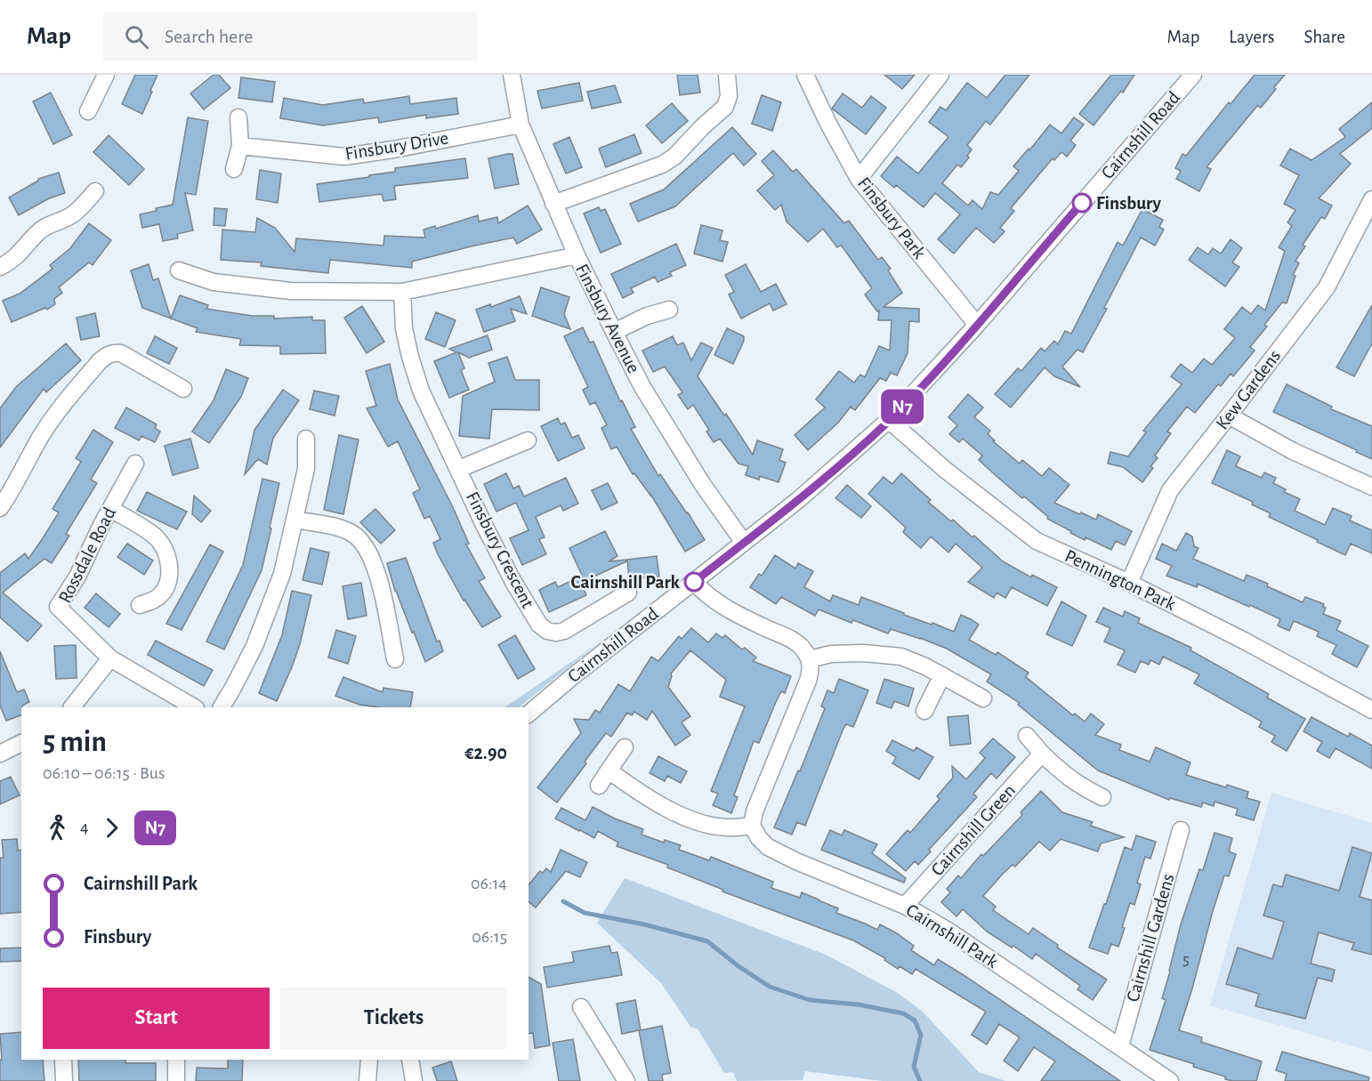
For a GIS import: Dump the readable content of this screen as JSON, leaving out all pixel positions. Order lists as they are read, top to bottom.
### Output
{
  "streets": {
    "street": [
      "Cairnshill Road",
      "Finsbury Drive",
      "Finsbury Park",
      "Finsbury Avenue",
      "Kew Gardens",
      "Finsbury Crescent",
      "Rossdale Road",
      "Pennington Park",
      "Cairnshill Green",
      "Cairnshill Park",
      "Cairnshill Gardens"
    ]
  },
  "crossings": [
    ["Cairnshill Road", "Finsbury Park"],
    ["Cairnshill Road", "Finsbury Avenue"],
    ["Cairnshill Road", "Pennington Park"],
    ["Finsbury Drive", "Finsbury Avenue"],
    ["Kew Gardens", "Pennington Park"],
    ["Cairnshill Green", "Cairnshill Park"],
    ["Cairnshill Park", "Cairnshill Gardens"]
  ],
  "places": ["Finsbury", "Cairnshill Park"],
  "lines": ["bus line N7"],
  "house_numbers": ["5"],
  "page": {
    "header": "Map",
    "search": "Search here",
    "nav": ["Map", "Layers", "Share"],
    "on_map": "N7",
    "heading": ["5 min", "06:10 – 06:15 · Bus", "€2.90"],
    "legs": ["4", "N7"],
    "list": [
      {
        "name": "Cairnshill Park",
        "value": "06:14"
      },
      {
        "name": "Finsbury",
        "value": "06:15"
      }
    ],
    "buttons": ["Start", "Tickets"]
  }
}
